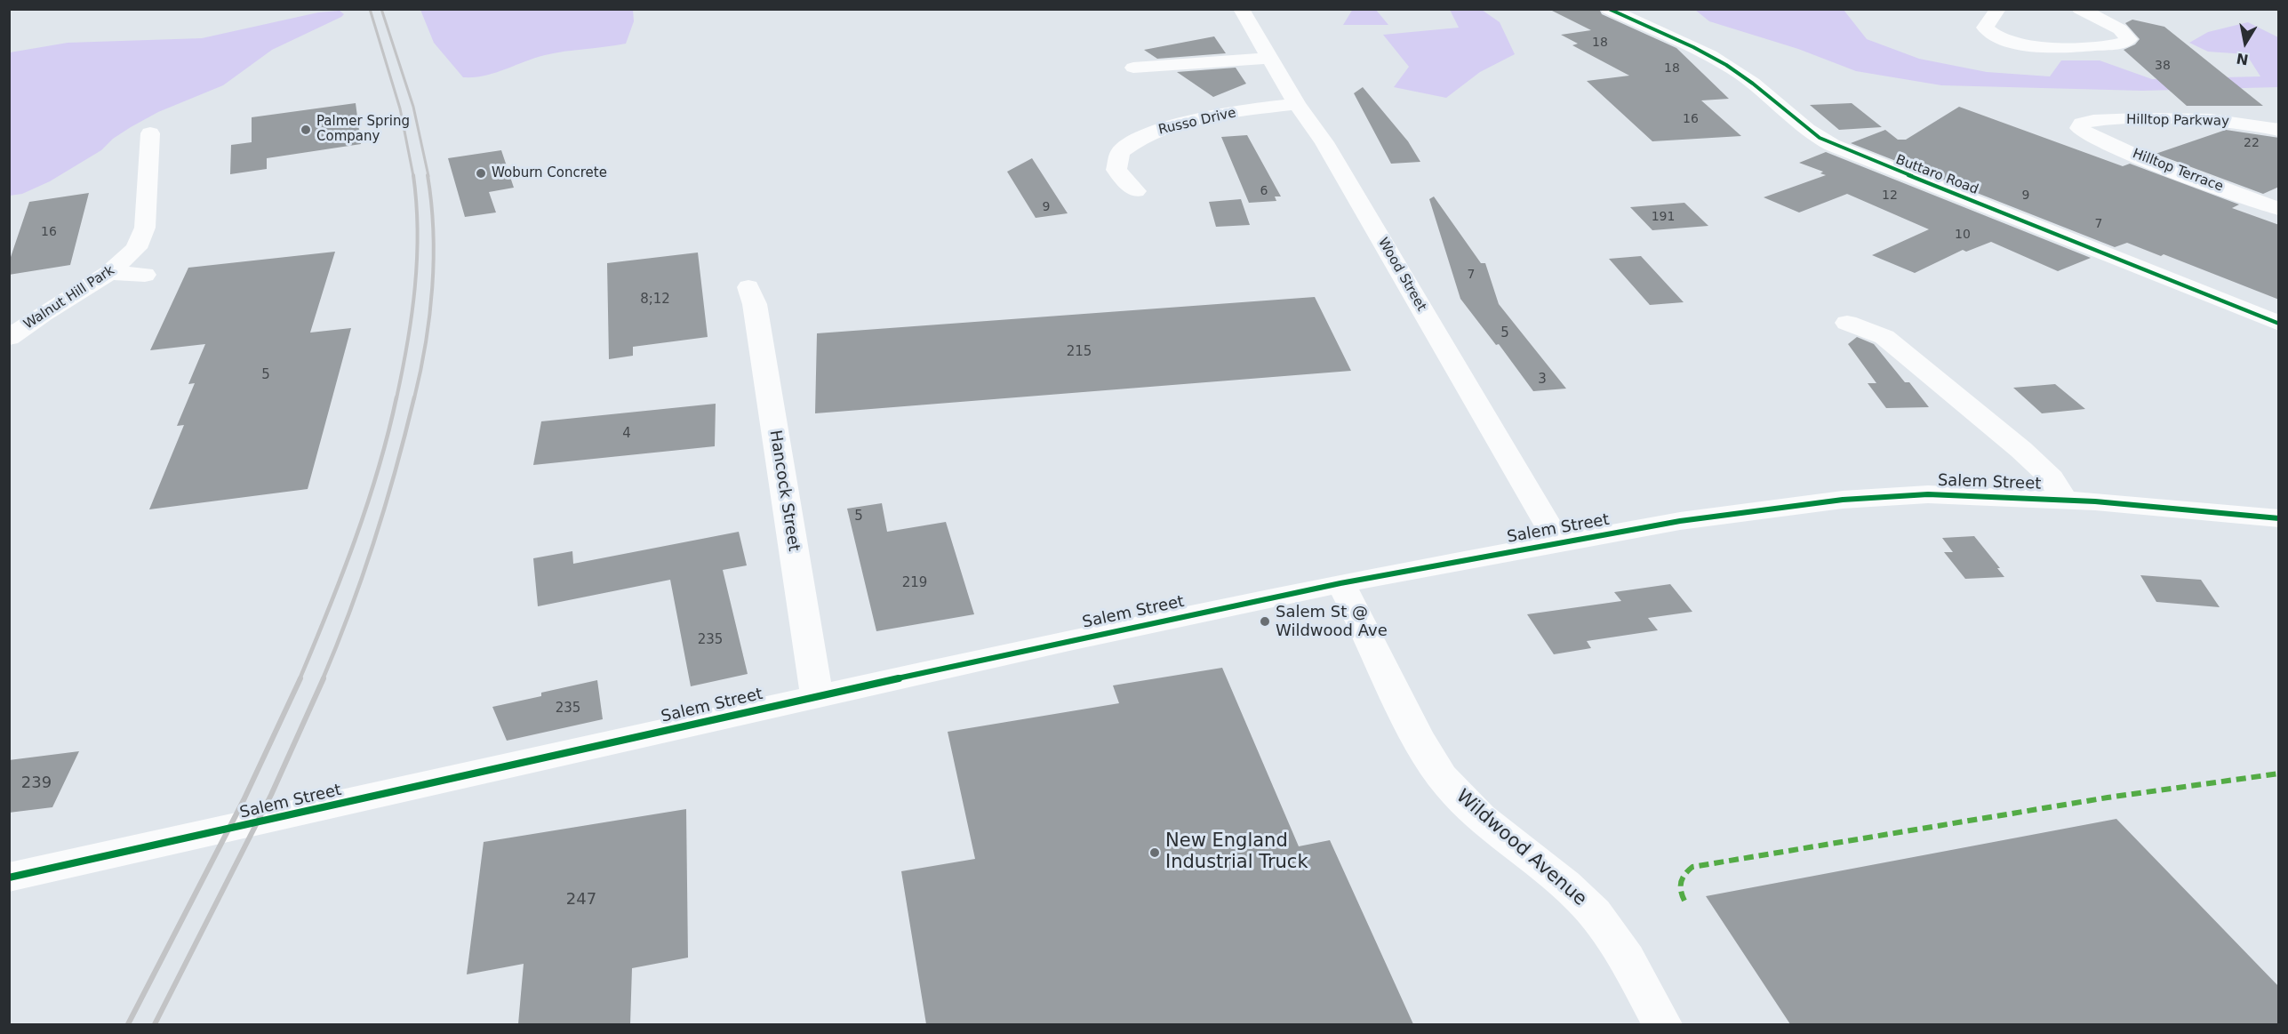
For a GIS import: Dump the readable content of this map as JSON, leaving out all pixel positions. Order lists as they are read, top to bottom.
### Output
{
  "streets": {
    "street": [
      "Hilltop Parkway",
      "Russo Drive",
      "Hilltop Terrace",
      "Buttaro Road",
      "Wood Street",
      "Walnut Hill Park",
      "Salem Street",
      "Hancock Street",
      "Wildwood Avenue"
    ]
  },
  "crossings": [
    ["Hilltop Parkway", "Hilltop Terrace"],
    ["Russo Drive", "Wood Street"],
    ["Wood Street", "Salem Street"],
    ["Salem Street", "Hancock Street"],
    ["Salem Street", "Wildwood Avenue"]
  ],
  "places": [
    "Palmer Spring Company",
    "Woburn Concrete",
    "Salem St @ Wildwood Ave",
    "New England Industrial Truck"
  ],
  "house_numbers": [
    "18",
    "38",
    "18",
    "16",
    "22",
    "6",
    "12",
    "9",
    "9",
    "191",
    "7",
    "16",
    "10",
    "7",
    "8;12",
    "5",
    "215",
    "5",
    "3",
    "4",
    "5",
    "219",
    "235",
    "235",
    "239",
    "247"
  ],
  "north": "bottom"
}
